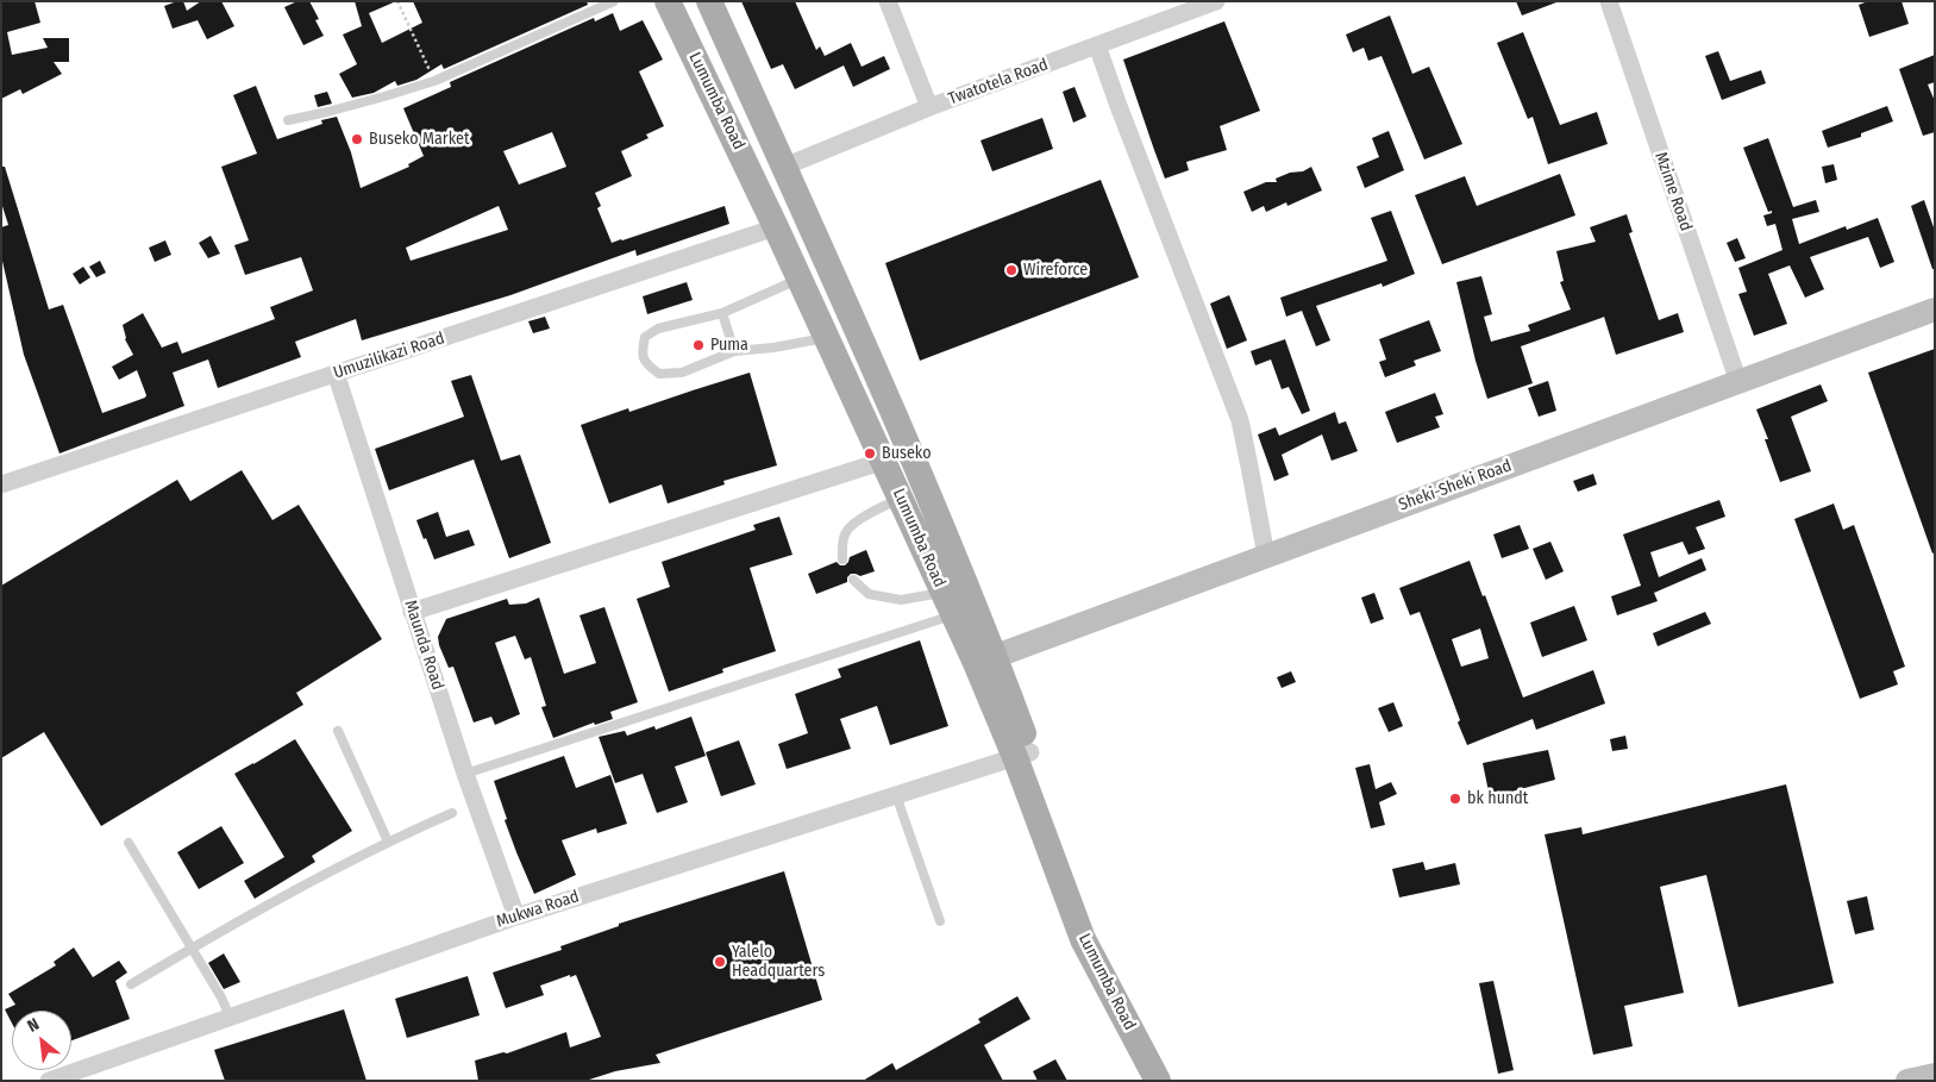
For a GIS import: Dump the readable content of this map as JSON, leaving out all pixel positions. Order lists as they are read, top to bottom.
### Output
{
  "streets": {
    "main road": ["Lumumba Road"],
    "street": [
      "Twatotela Road",
      "Mzime Road",
      "Umuzilikazi Road",
      "Sheki-Sheki Road",
      "Maunda Road",
      "Mukwa Road"
    ]
  },
  "crossings": [
    ["Twatotela Road", "Lumumba Road"],
    ["Lumumba Road", "Umuzilikazi Road"],
    ["Lumumba Road", "Sheki-Sheki Road"],
    ["Lumumba Road", "Mukwa Road"],
    ["Mzime Road", "Sheki-Sheki Road"],
    ["Umuzilikazi Road", "Maunda Road"],
    ["Maunda Road", "Mukwa Road"]
  ],
  "places": [
    "Buseko Market",
    "Wireforce",
    "Puma",
    "Buseko",
    "bk hundt",
    "Yalelo Headquarters"
  ],
  "north": "top left"
}
